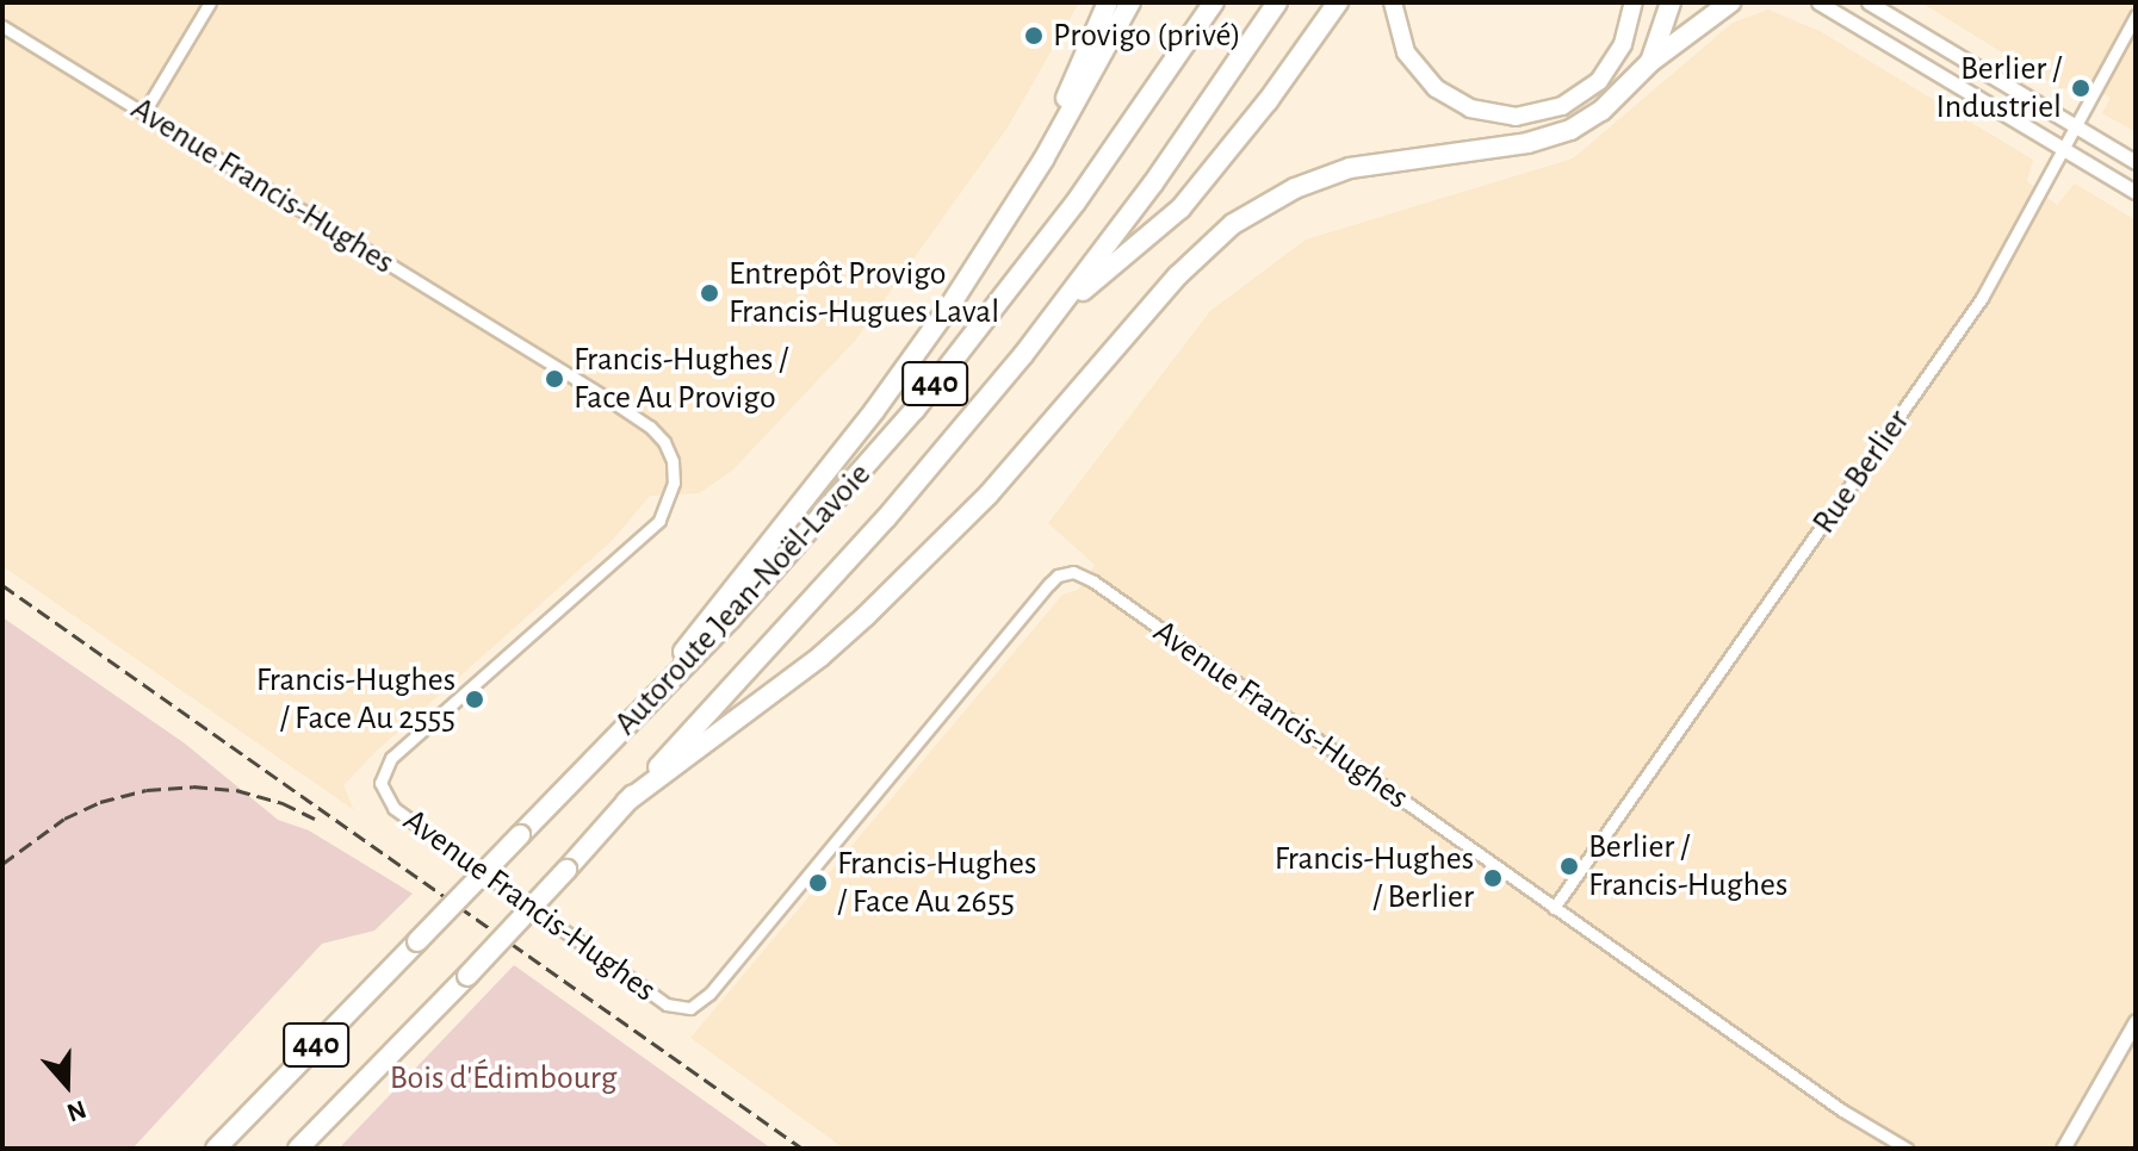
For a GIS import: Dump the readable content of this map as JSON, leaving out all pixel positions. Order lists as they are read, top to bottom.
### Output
{
  "streets": {
    "highway": ["440", "Autoroute Jean-Noël-Lavoie"],
    "street": ["Avenue Francis-Hughes", "Rue Berlier"]
  },
  "crossings": [
    ["Avenue Francis-Hughes", "Rue Berlier"]
  ],
  "parks": ["Bois d'Édimbourg"],
  "places": [
    "Provigo (privé)",
    "Berlier / Industriel",
    "Entrepôt Provigo Francis-Hugues Laval",
    "Francis-Hughes / Face Au Provigo",
    "Francis-Hughes / Face Au 2555",
    "Berlier / Francis-Hughes",
    "Francis-Hughes / Berlier",
    "Francis-Hughes / Face Au 2655"
  ],
  "north": "bottom"
}
